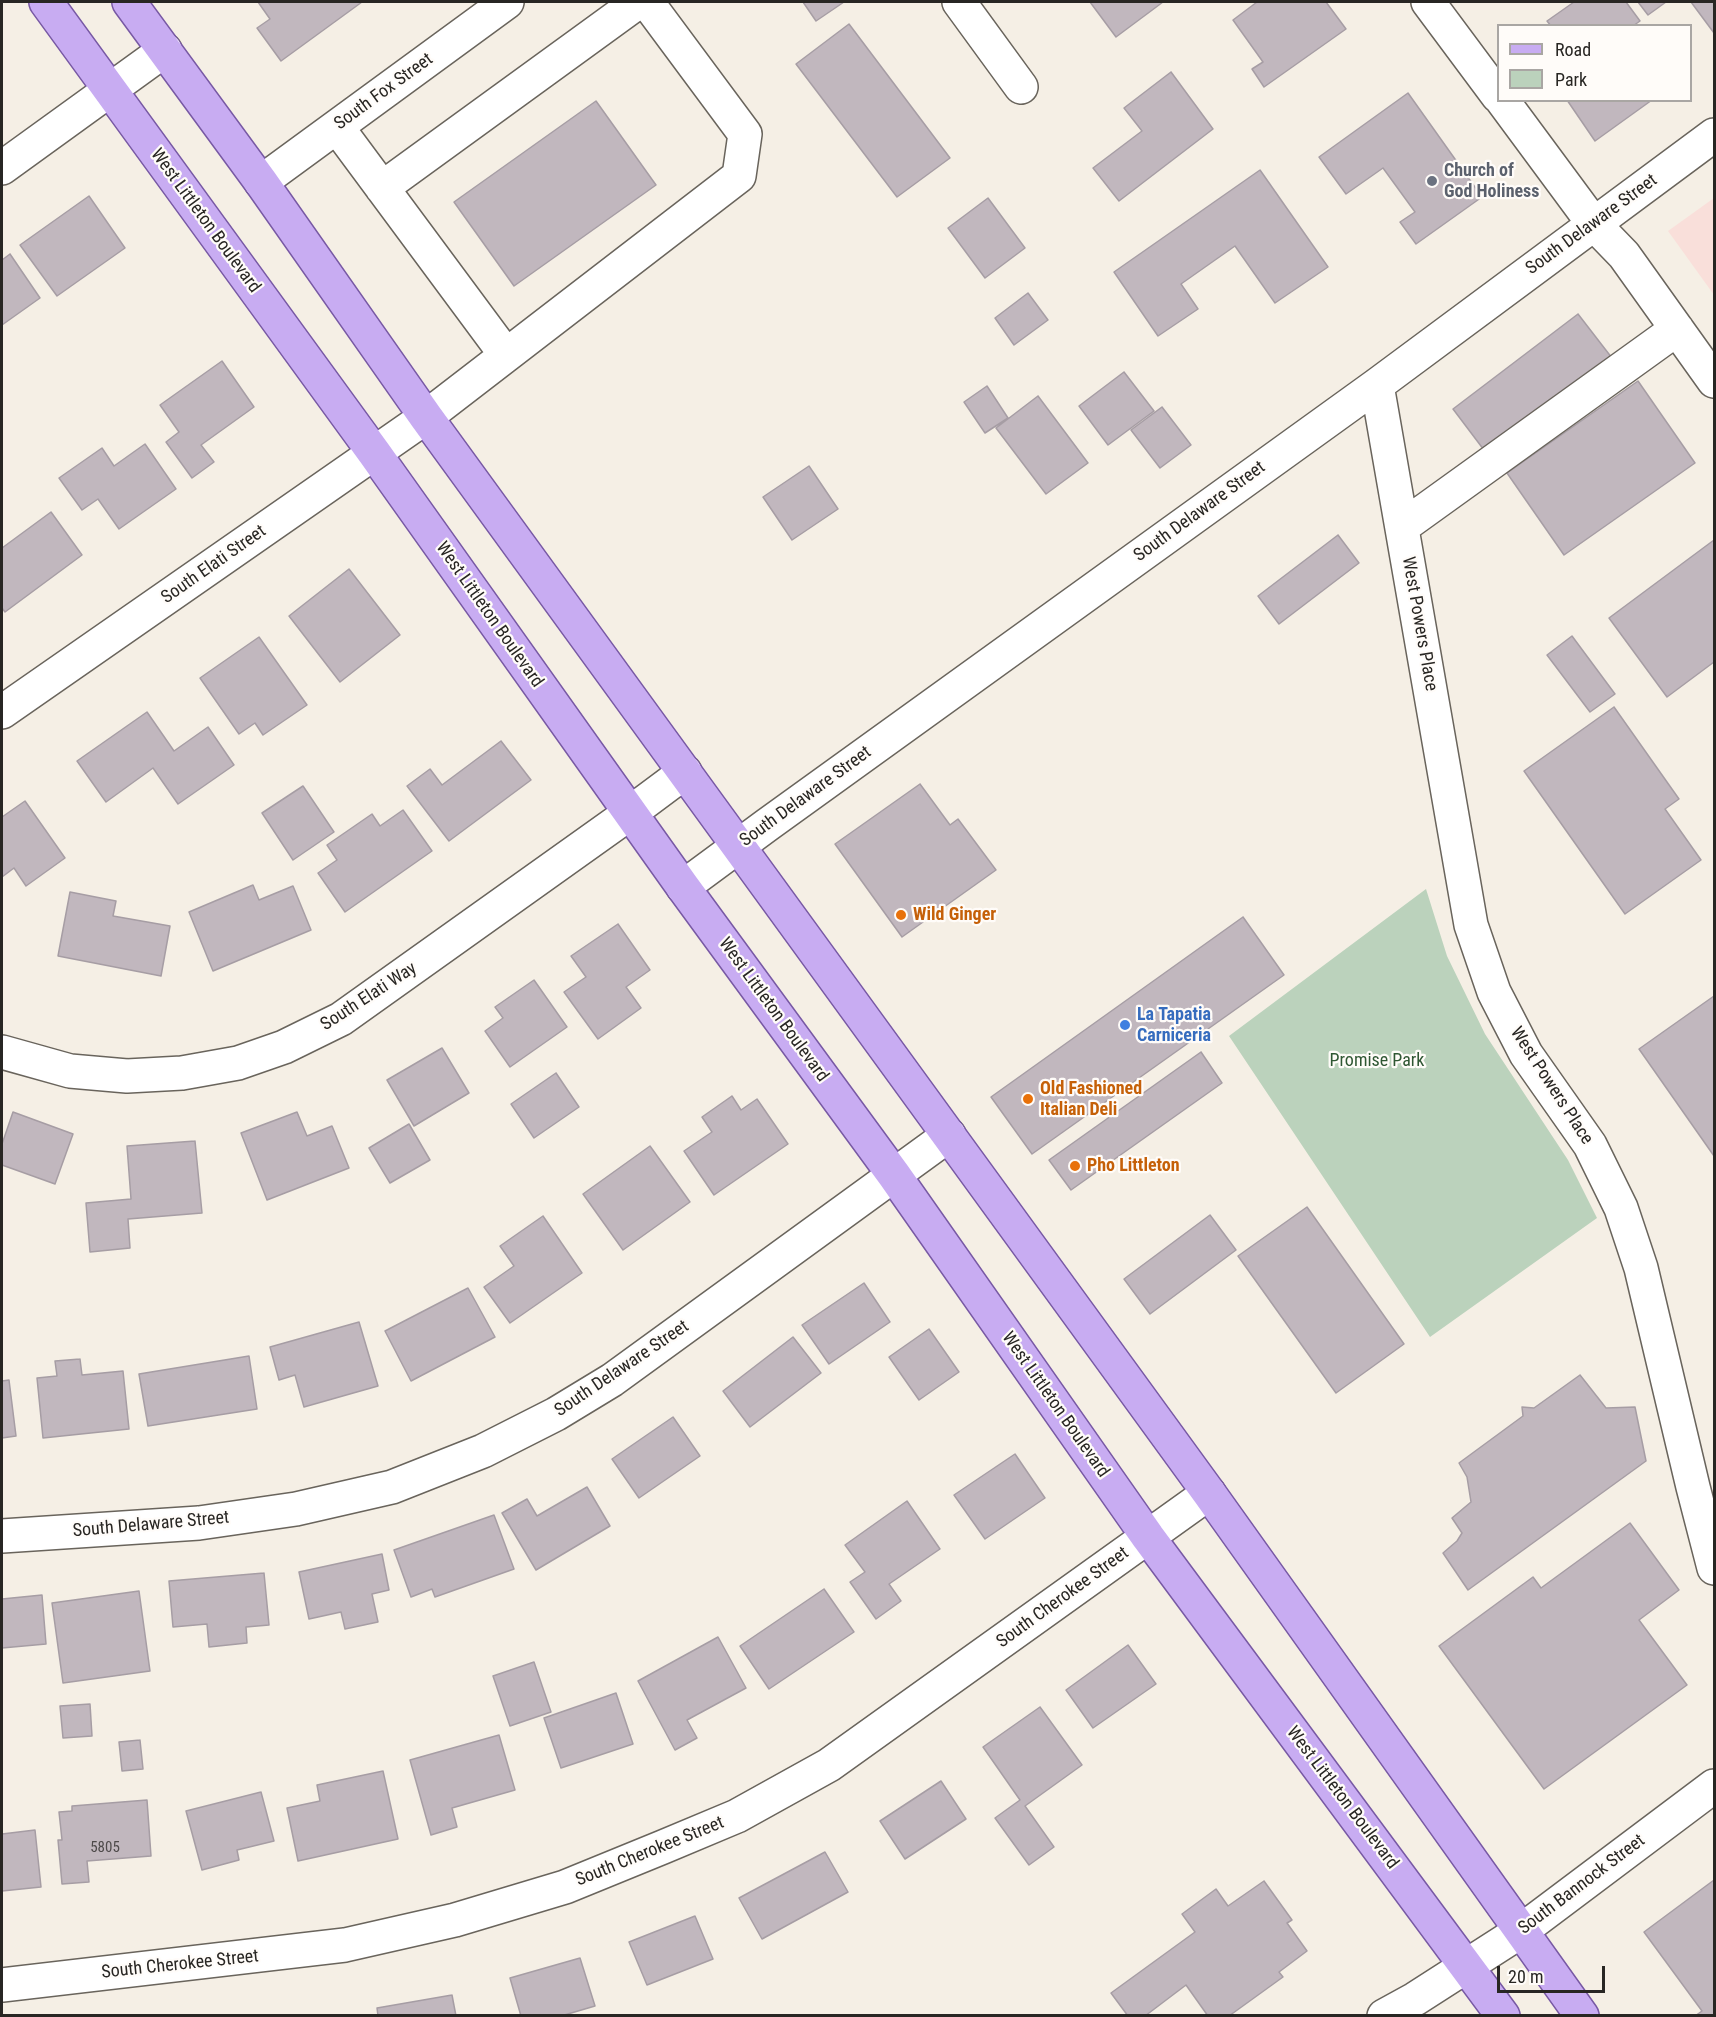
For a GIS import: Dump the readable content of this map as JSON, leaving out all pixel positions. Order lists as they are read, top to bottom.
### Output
{
  "streets": {
    "main road": ["West Littleton Boulevard"],
    "street": [
      "South Fox Street",
      "South Delaware Street",
      "South Elati Street",
      "West Powers Place",
      "South Elati Way",
      "South Cherokee Street",
      "South Bannock Street"
    ]
  },
  "crossings": [
    ["West Littleton Boulevard", "South Delaware Street"],
    ["West Littleton Boulevard", "South Elati Street"],
    ["West Littleton Boulevard", "South Elati Way"],
    ["West Littleton Boulevard", "South Cherokee Street"],
    ["West Littleton Boulevard", "South Bannock Street"],
    ["South Delaware Street", "West Powers Place"]
  ],
  "parks": ["Promise Park"],
  "places": [
    "Church of God Holiness",
    "Wild Ginger",
    "La Tapatia Carniceria",
    "Old Fashioned Italian Deli",
    "Pho Littleton"
  ],
  "house_numbers": ["5805"],
  "legend": ["Road", "Park"],
  "scale_bar": "20 m"
}
